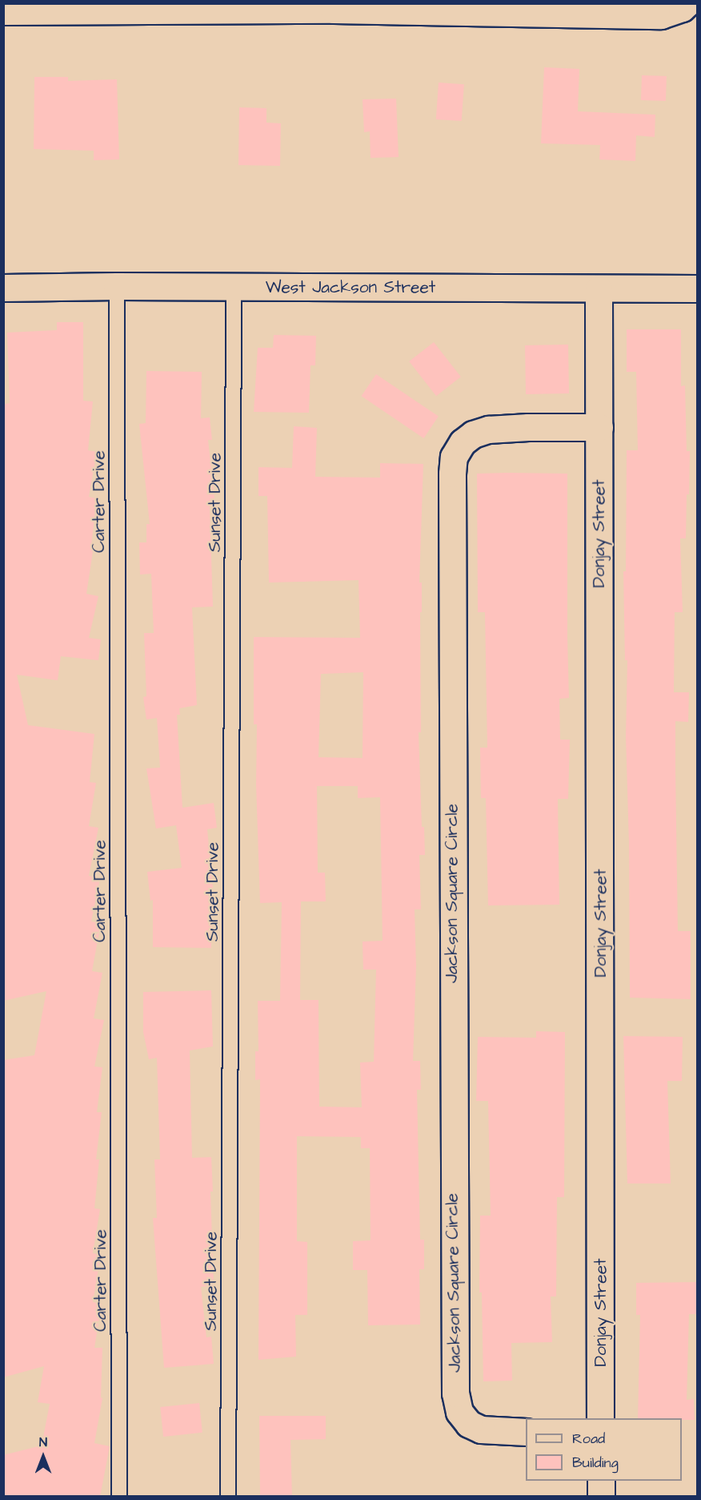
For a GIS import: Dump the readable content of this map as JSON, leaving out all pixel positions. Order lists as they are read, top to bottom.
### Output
{
  "streets": {
    "street": ["West Jackson Street", "Donjay Street", "Jackson Square Circle"],
    "lane": ["Carter Drive", "Sunset Drive"]
  },
  "crossings": [
    ["West Jackson Street", "Carter Drive"],
    ["West Jackson Street", "Sunset Drive"],
    ["West Jackson Street", "Donjay Street"],
    ["Donjay Street", "Jackson Square Circle"]
  ],
  "legend": ["Road", "Building"],
  "north": "top"
}
